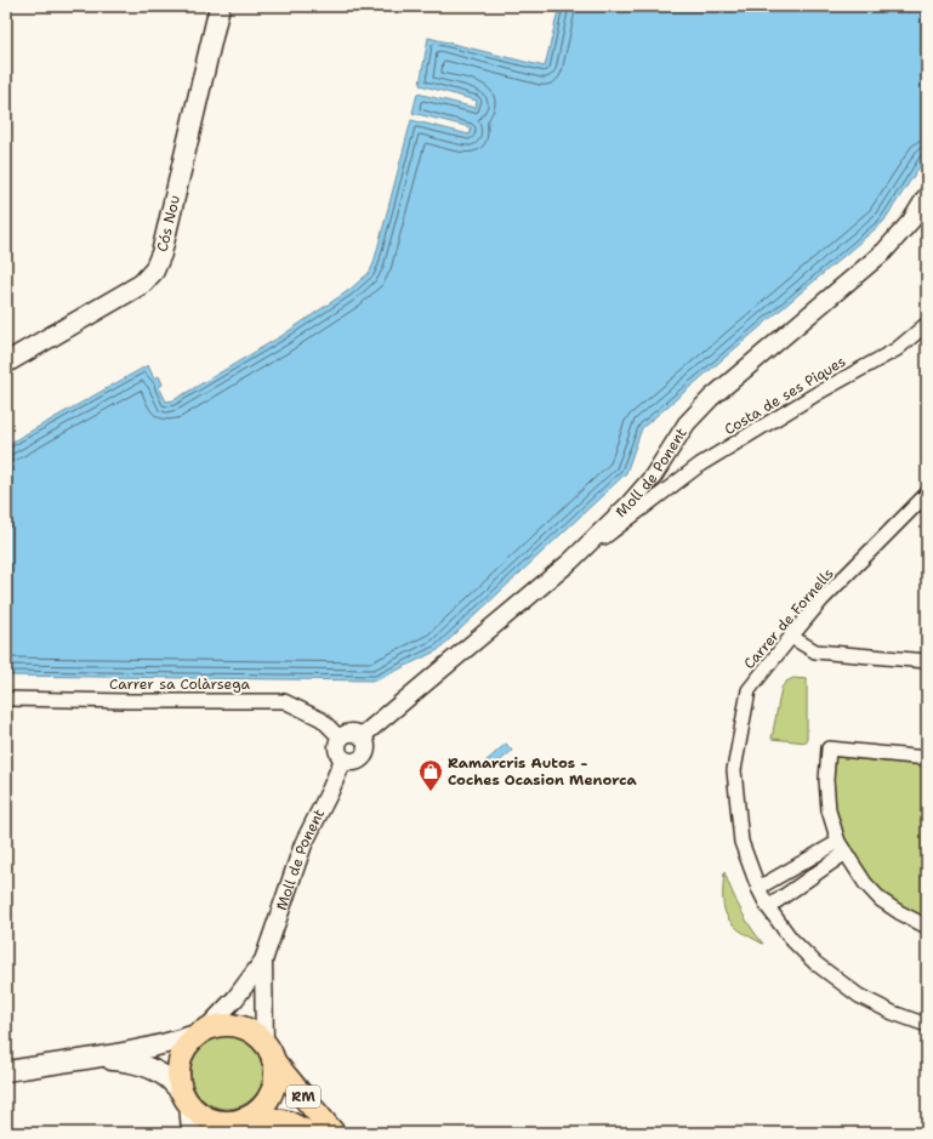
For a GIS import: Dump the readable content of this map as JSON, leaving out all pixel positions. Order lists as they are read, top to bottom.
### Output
{
  "streets": {
    "main road": ["Cós Nou", "RM"],
    "street": [
      "Costa de ses Piques",
      "Moll de Ponent",
      "Carrer de Fornells",
      "Carrer sa Colàrsega"
    ]
  },
  "crossings": [
    ["Costa de ses Piques", "Moll de Ponent"],
    ["Moll de Ponent", "Carrer sa Colàrsega"],
    ["Moll de Ponent", "RM"]
  ],
  "places": {
    "shop": ["Ramarcris Autos - Coches Ocasion Menorca"]
  }
}
